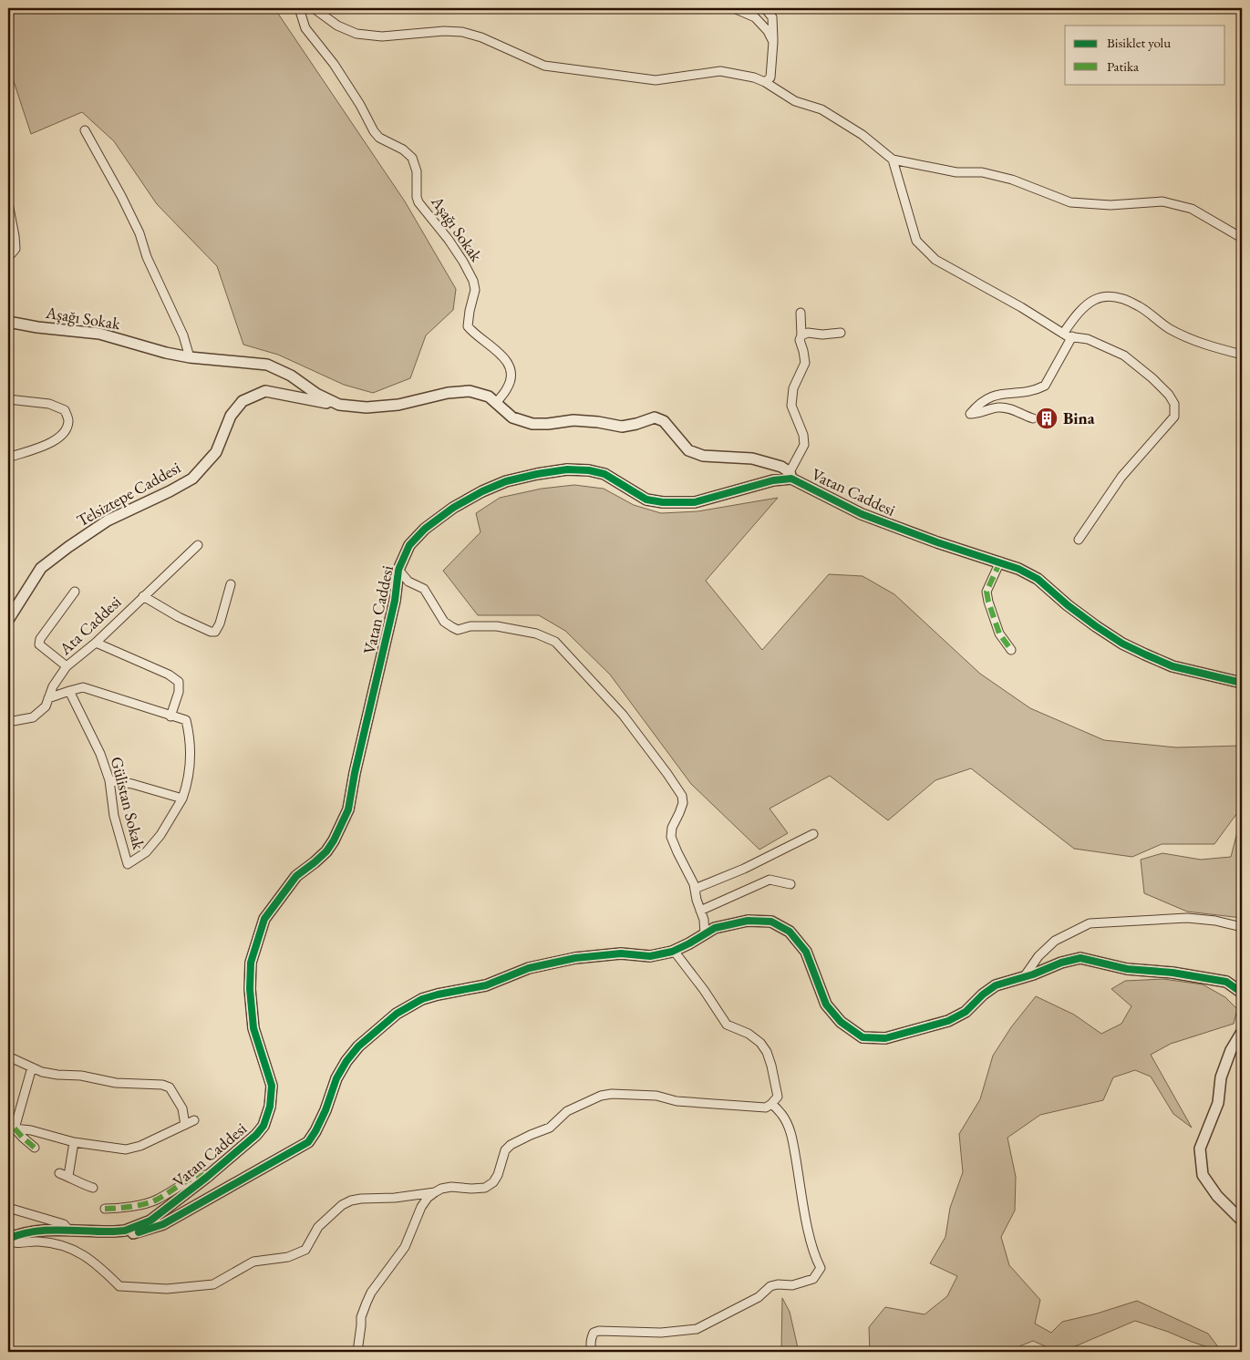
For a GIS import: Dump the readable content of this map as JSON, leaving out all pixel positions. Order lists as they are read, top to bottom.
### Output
{
  "streets": {
    "street": [
      "Aşağı Sokak",
      "Vatan Caddesi",
      "Telsiztepe Caddesi",
      "Ata Caddesi",
      "Gülistan Sokak"
    ]
  },
  "crossings": [
    ["Aşağı Sokak", "Vatan Caddesi"],
    ["Aşağı Sokak", "Telsiztepe Caddesi"]
  ],
  "places": {
    "building": ["Bina"]
  },
  "legend": ["Bisiklet yolu", "Patika"]
}
